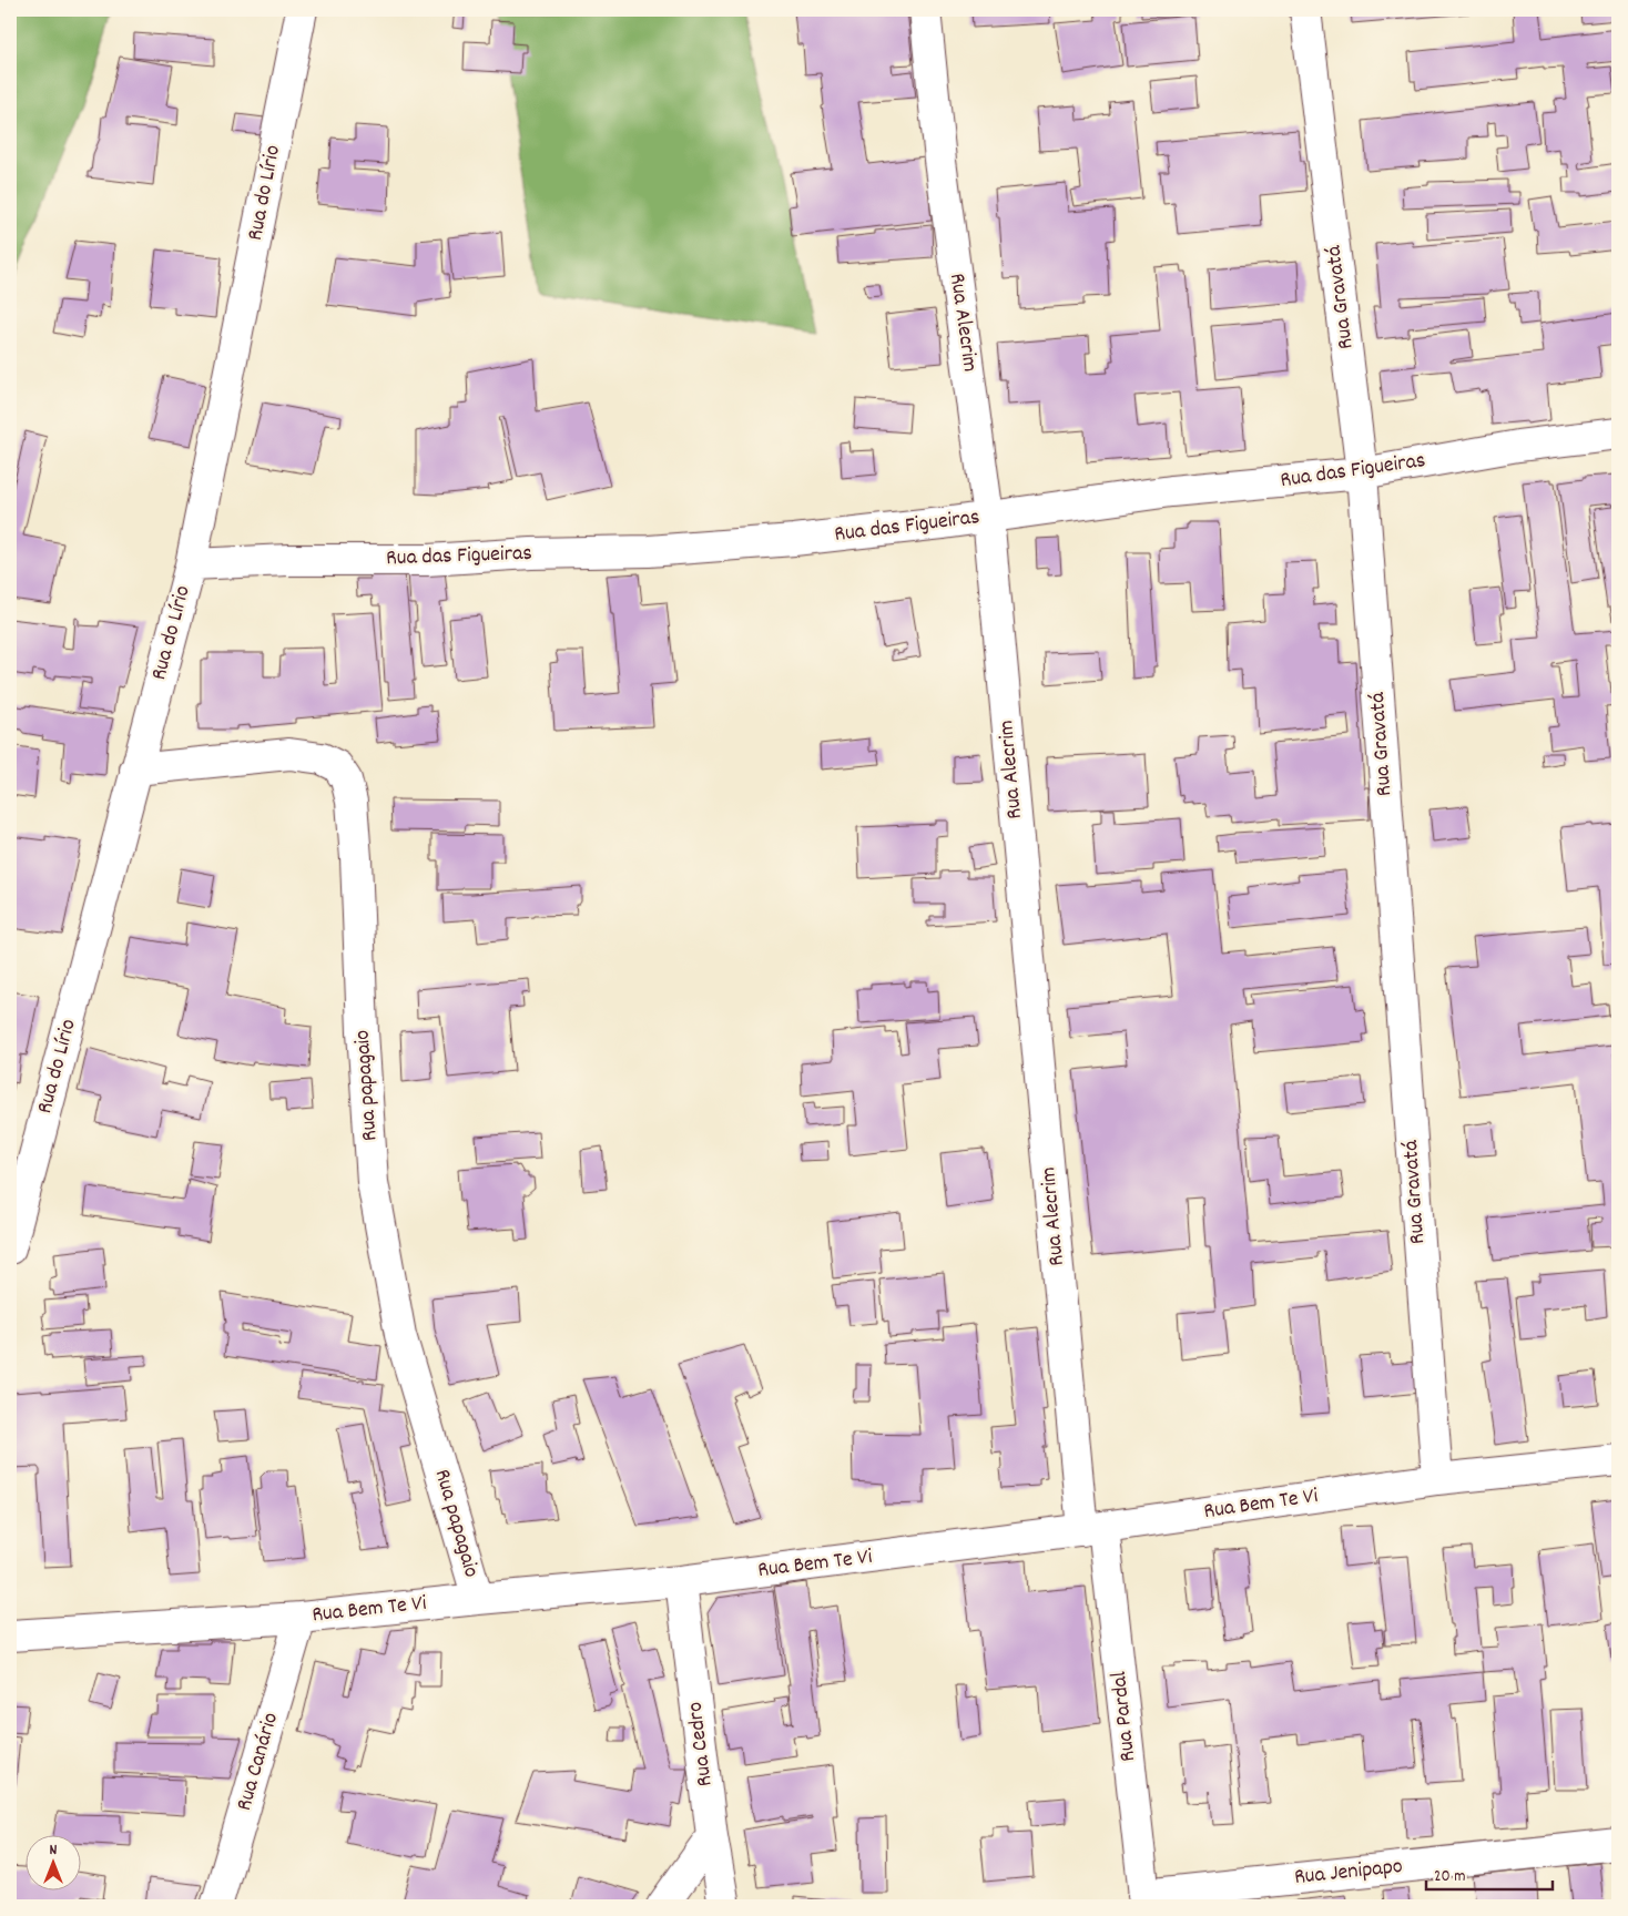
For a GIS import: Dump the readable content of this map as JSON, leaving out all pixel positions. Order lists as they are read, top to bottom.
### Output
{
  "streets": {
    "street": [
      "Rua do Lírio",
      "Rua Gravatá",
      "Rua Alecrim",
      "Rua das Figueiras",
      "Rua papagaio",
      "Rua Bem Te Vi",
      "Rua Pardal",
      "Rua Cedro",
      "Rua Canário",
      "Rua Jenipapo"
    ]
  },
  "crossings": [
    ["Rua do Lírio", "Rua das Figueiras"],
    ["Rua do Lírio", "Rua papagaio"],
    ["Rua Gravatá", "Rua das Figueiras"],
    ["Rua Gravatá", "Rua Bem Te Vi"],
    ["Rua Alecrim", "Rua das Figueiras"],
    ["Rua Alecrim", "Rua Bem Te Vi"],
    ["Rua Alecrim", "Rua Pardal"],
    ["Rua papagaio", "Rua Bem Te Vi"],
    ["Rua Bem Te Vi", "Rua Pardal"],
    ["Rua Bem Te Vi", "Rua Cedro"],
    ["Rua Bem Te Vi", "Rua Canário"],
    ["Rua Pardal", "Rua Jenipapo"]
  ],
  "scale_bar": "20 m",
  "north": "top"
}
